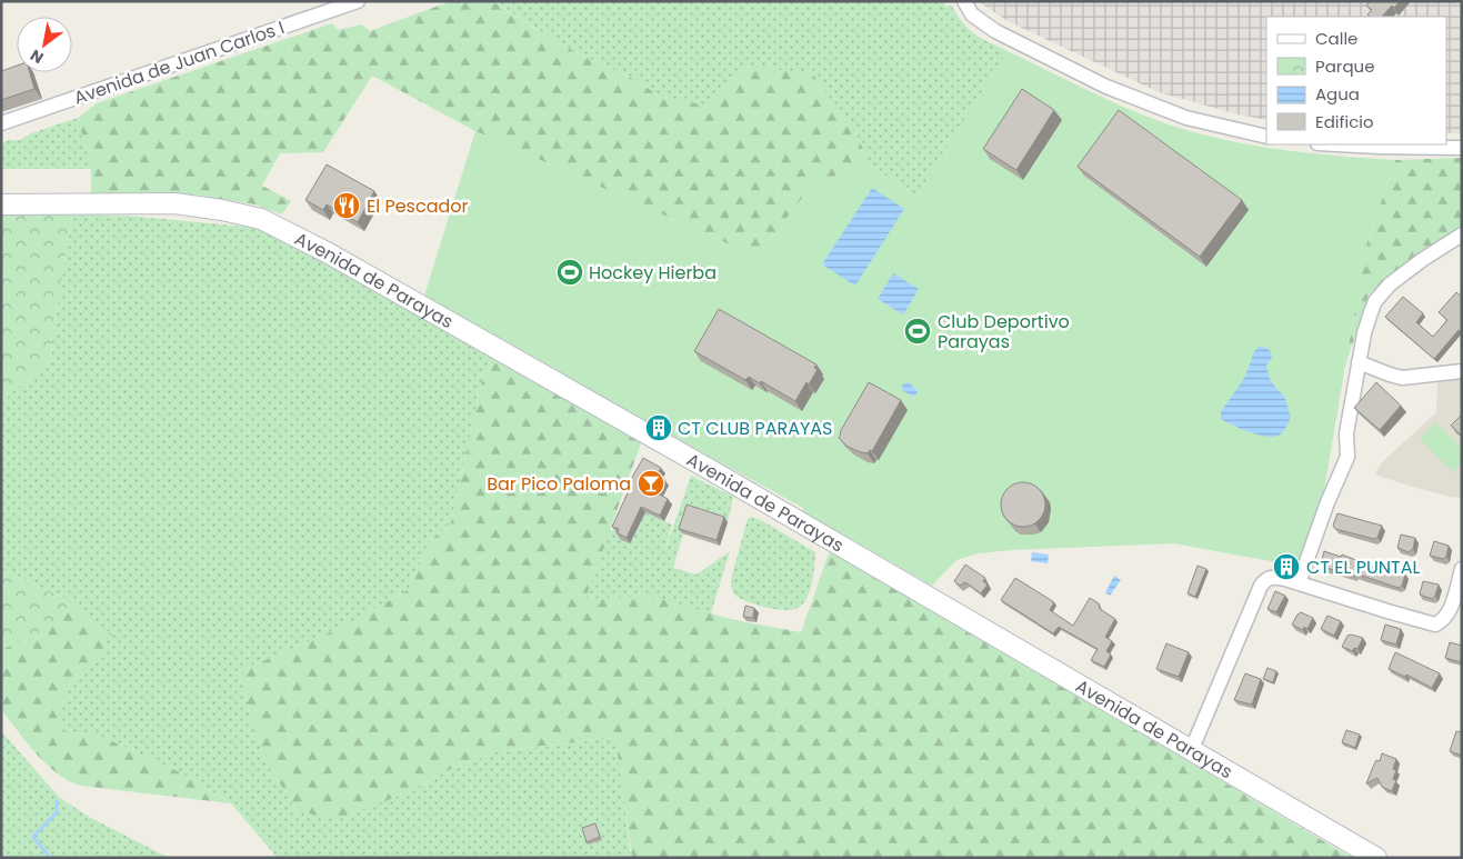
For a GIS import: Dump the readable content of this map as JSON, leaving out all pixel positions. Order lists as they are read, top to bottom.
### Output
{
  "streets": {
    "street": ["Avenida de Juan Carlos I", "Avenida de Parayas"]
  },
  "places": {
    "restaurant": ["El Pescador"],
    "sports": ["Hockey Hierba", "Club Deportivo Parayas"],
    "building": ["CT CLUB PARAYAS", "CT EL PUNTAL"],
    "bar": ["Bar Pico Paloma"]
  },
  "legend": [
    "Calle",
    "Parque",
    "Agua",
    "Edificio"
  ],
  "north": "bottom left"
}
